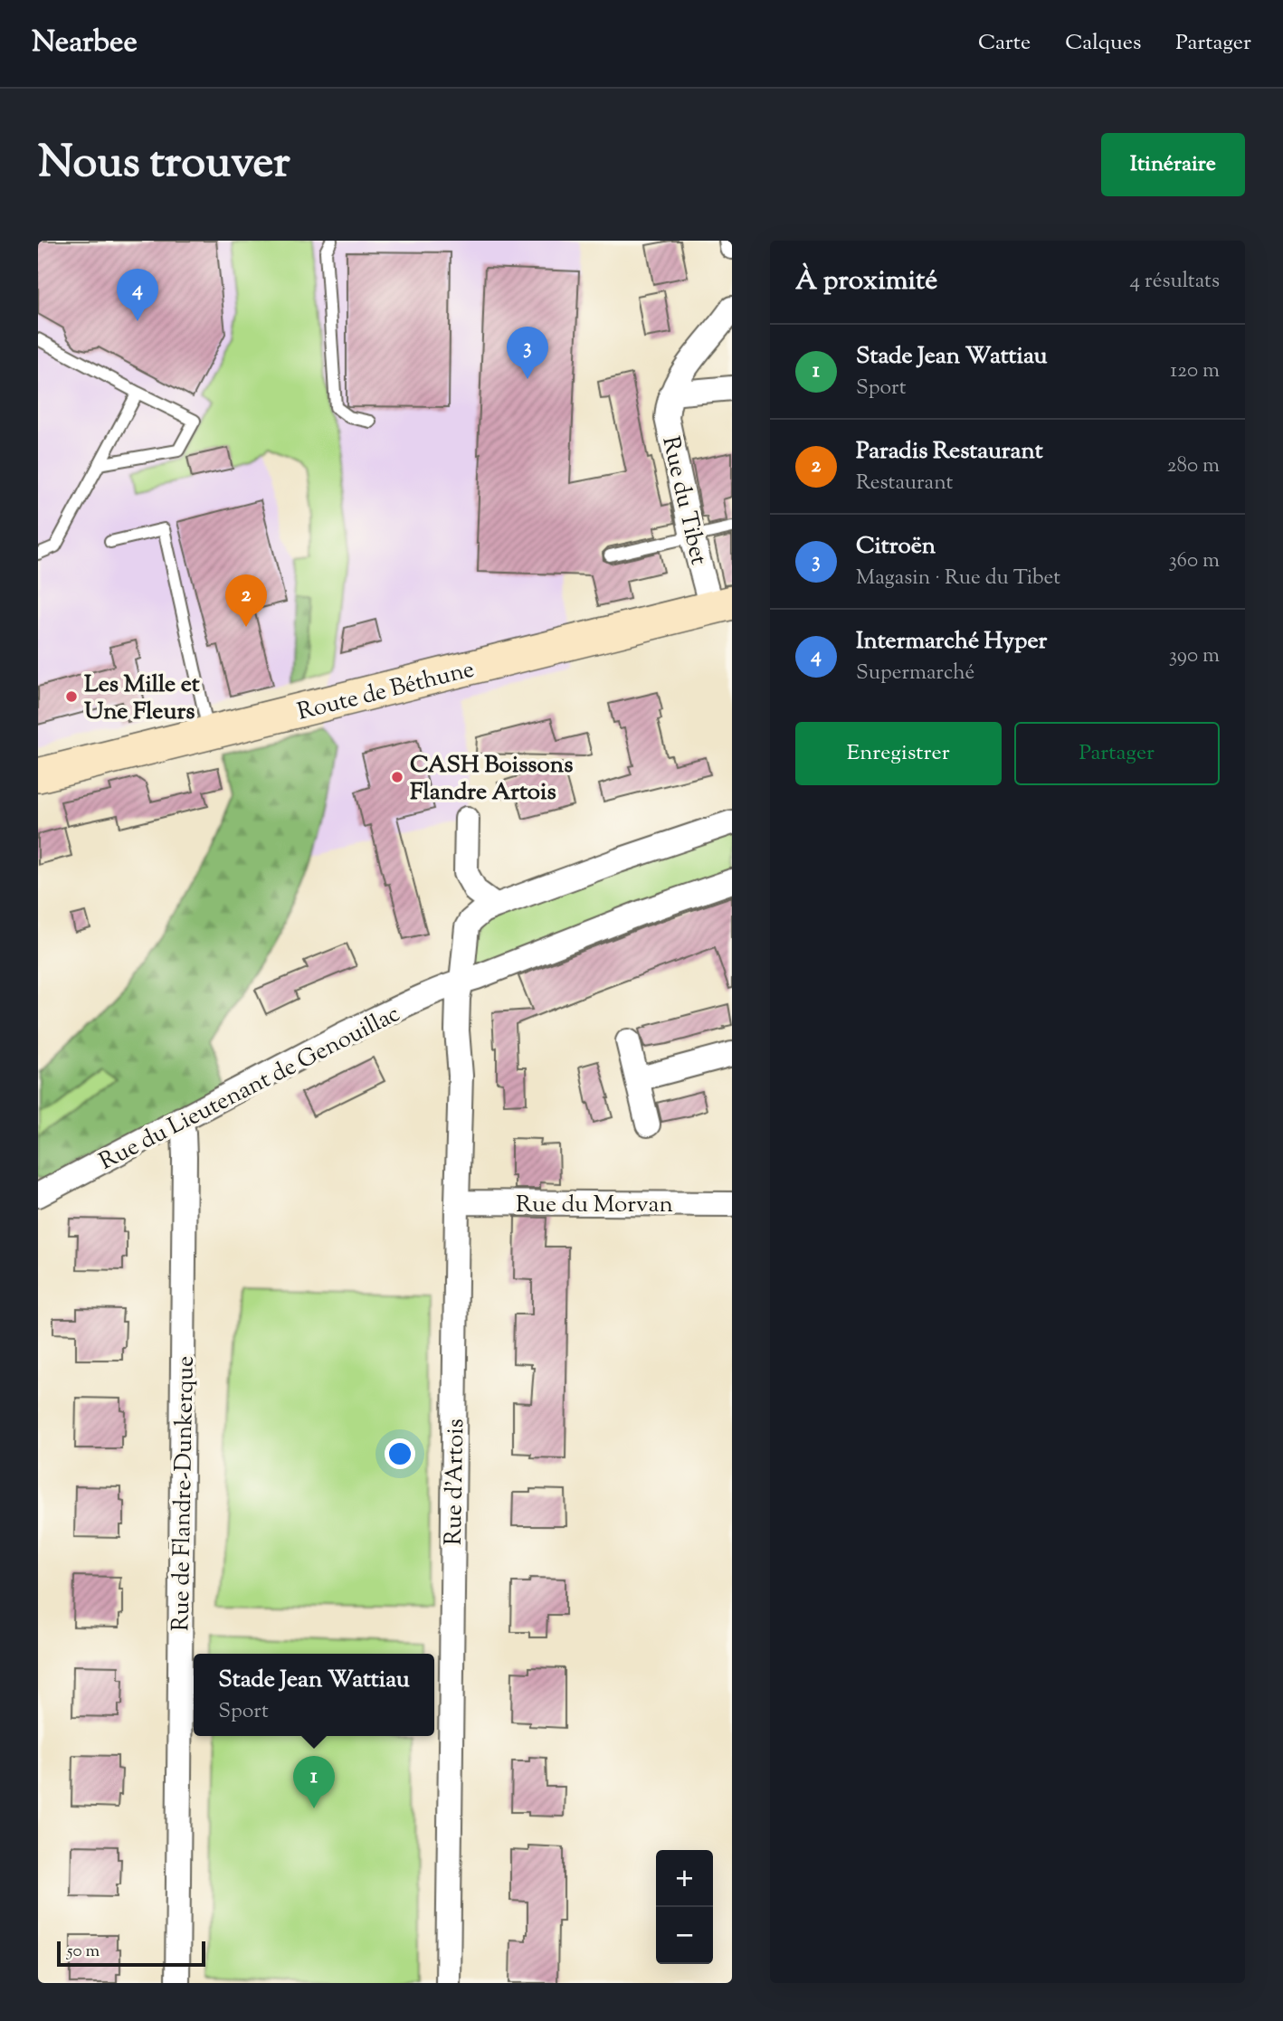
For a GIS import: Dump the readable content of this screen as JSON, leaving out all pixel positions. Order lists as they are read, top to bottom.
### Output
{
  "streets": {
    "main road": ["Route de Béthune"],
    "street": [
      "Rue du Tibet",
      "Rue du Lieutenant de Genouillac",
      "Rue du Morvan",
      "Rue d'Artois",
      "Rue de Flandre-Dunkerque"
    ]
  },
  "crossings": [
    ["Rue du Tibet", "Route de Béthune"],
    ["Rue du Lieutenant de Genouillac", "Rue d'Artois"],
    ["Rue du Lieutenant de Genouillac", "Rue de Flandre-Dunkerque"],
    ["Rue du Morvan", "Rue d'Artois"]
  ],
  "places": ["Les Mille et Une Fleurs", "CASH Boissons Flandre Artois"],
  "scale_bar": "50 m",
  "page": {
    "header": "Nearbee",
    "nav": ["Carte", "Calques", "Partager"],
    "title": "Nous trouver",
    "buttons": [
      "Itinéraire",
      ["Enregistrer", "Partager"]
    ],
    "heading": ["À proximité", "4 résultats"],
    "pins": [
      "4",
      "3",
      "2",
      "1"
    ],
    "list": [
      {
        "mark": "1",
        "name": "Stade Jean Wattiau",
        "note": "Sport",
        "value": "120 m"
      },
      {
        "mark": "2",
        "name": "Paradis Restaurant",
        "note": "Restaurant",
        "value": "280 m"
      },
      {
        "mark": "3",
        "name": "Citroën",
        "note": "Magasin · Rue du Tibet",
        "value": "360 m"
      },
      {
        "mark": "4",
        "name": "Intermarché Hyper",
        "note": "Supermarché",
        "value": "390 m"
      }
    ],
    "popup": ["Stade Jean Wattiau", "Sport"],
    "map_buttons": ["+", "−"],
    "scale": "50 m"
  }
}
